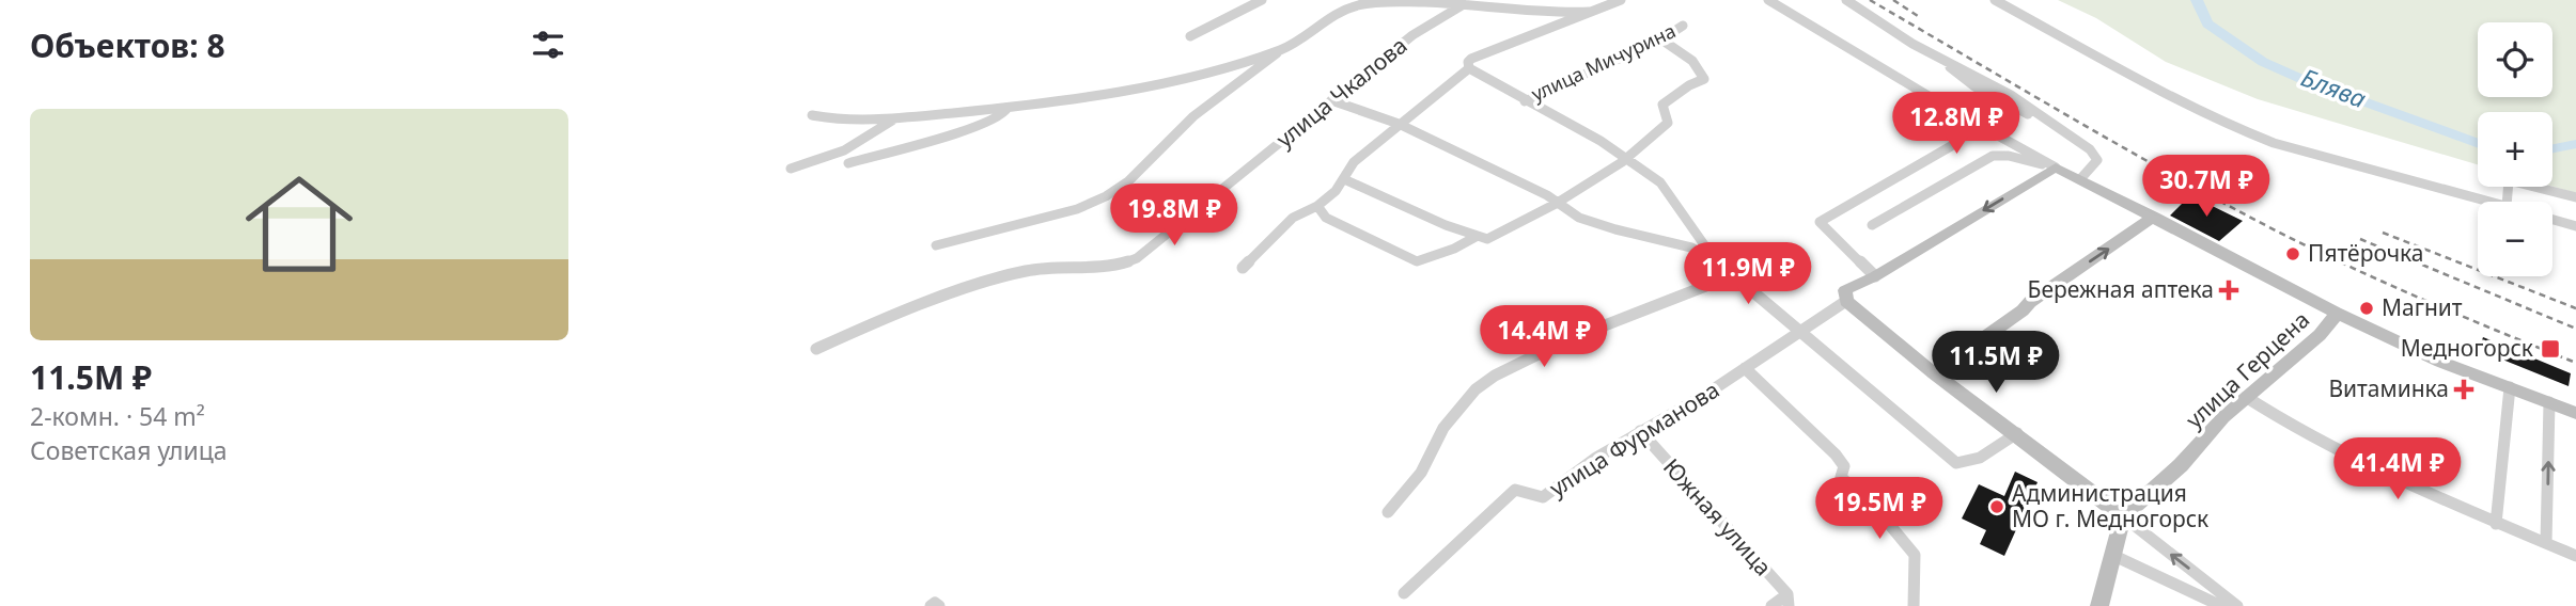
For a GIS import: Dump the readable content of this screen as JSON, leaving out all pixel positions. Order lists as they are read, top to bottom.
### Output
{
  "streets": {
    "street": [
      "улица Мичурина",
      "улица Чкалова",
      "улица Герцена",
      "улица Фурманова",
      "Южная улица"
    ]
  },
  "crossings": [
    ["улица Фурманова", "Южная улица"]
  ],
  "water": ["Блява"],
  "places": {
    "other": ["Пятёрочка", "Магнит", "Администрация МО г. Медногорск"],
    "health": ["Бережная аптека", "Витаминка"],
    "transit": ["Медногорск"]
  },
  "page": {
    "heading": "Объектов: 8",
    "map_buttons": ["+", "−"],
    "list": [
      {
        "name": "11.5M ₽",
        "note": "2-комн. · 54 m² · Советская улица"
      }
    ],
    "price": [
      "12.8M ₽",
      "30.7M ₽",
      "19.8M ₽",
      "11.9M ₽",
      "14.4M ₽",
      "11.5M ₽",
      "41.4M ₽",
      "19.5M ₽"
    ]
  }
}
